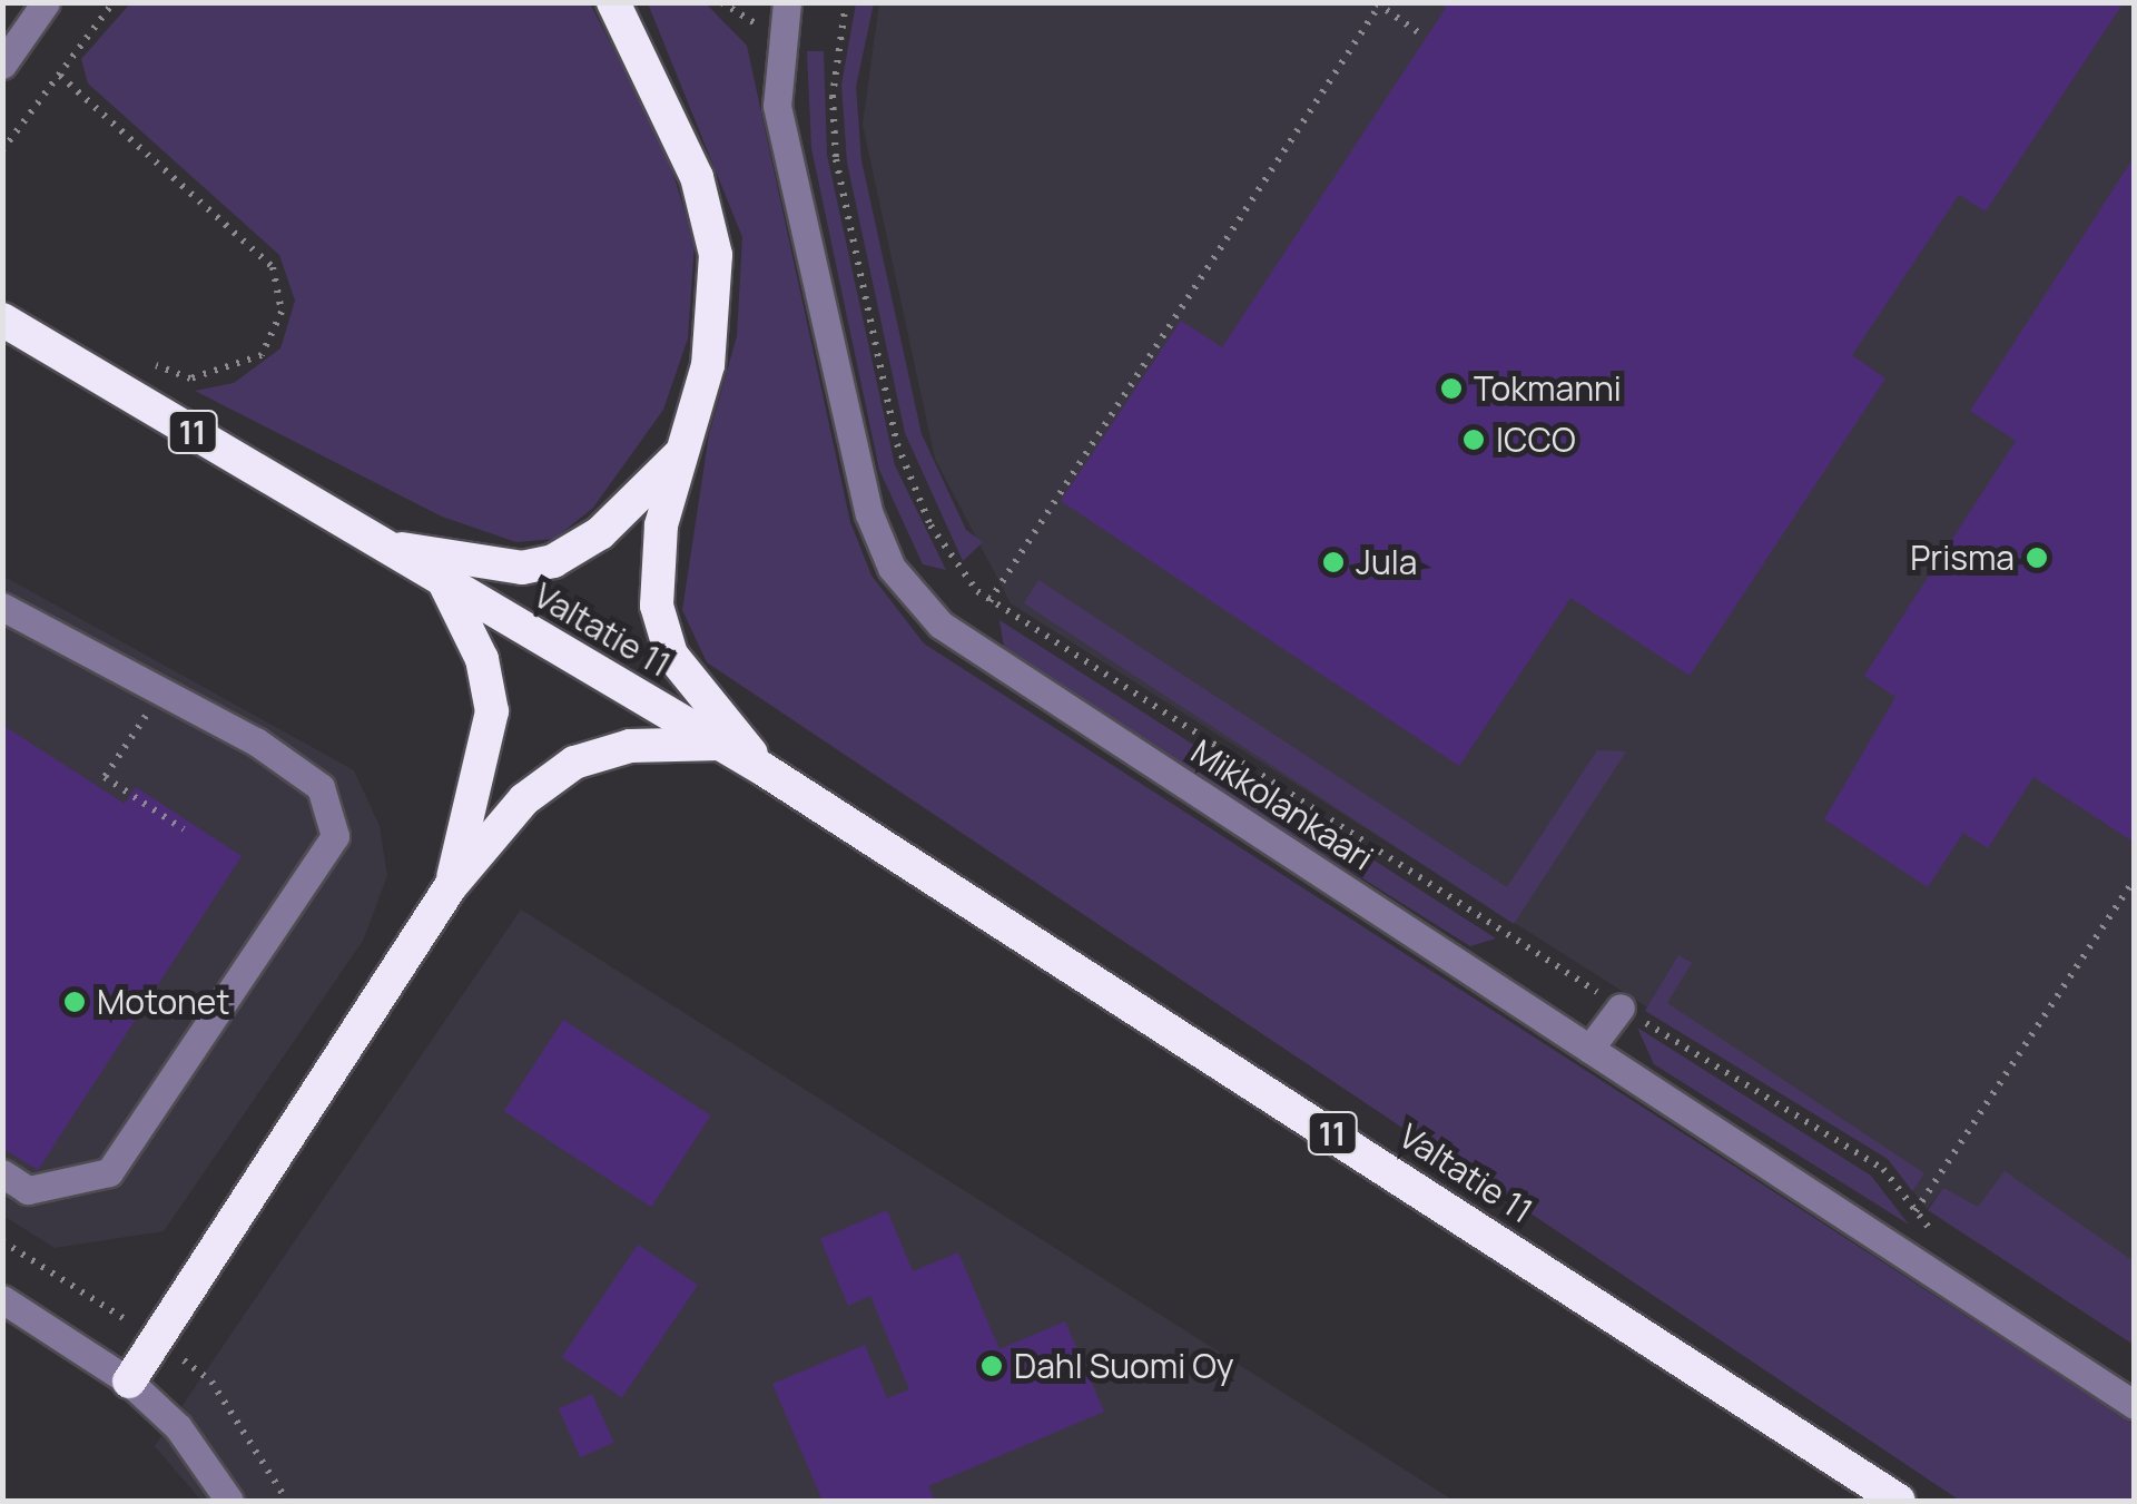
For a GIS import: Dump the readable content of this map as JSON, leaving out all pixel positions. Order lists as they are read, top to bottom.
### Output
{
  "streets": {
    "highway": ["11", "Valtatie 11"],
    "street": ["Mikkolankaari"]
  },
  "crossings": [
    ["11", "Valtatie 11"]
  ],
  "places": [
    "Tokmanni",
    "ICCO",
    "Prisma",
    "Jula",
    "Motonet",
    "Dahl Suomi Oy"
  ]
}
